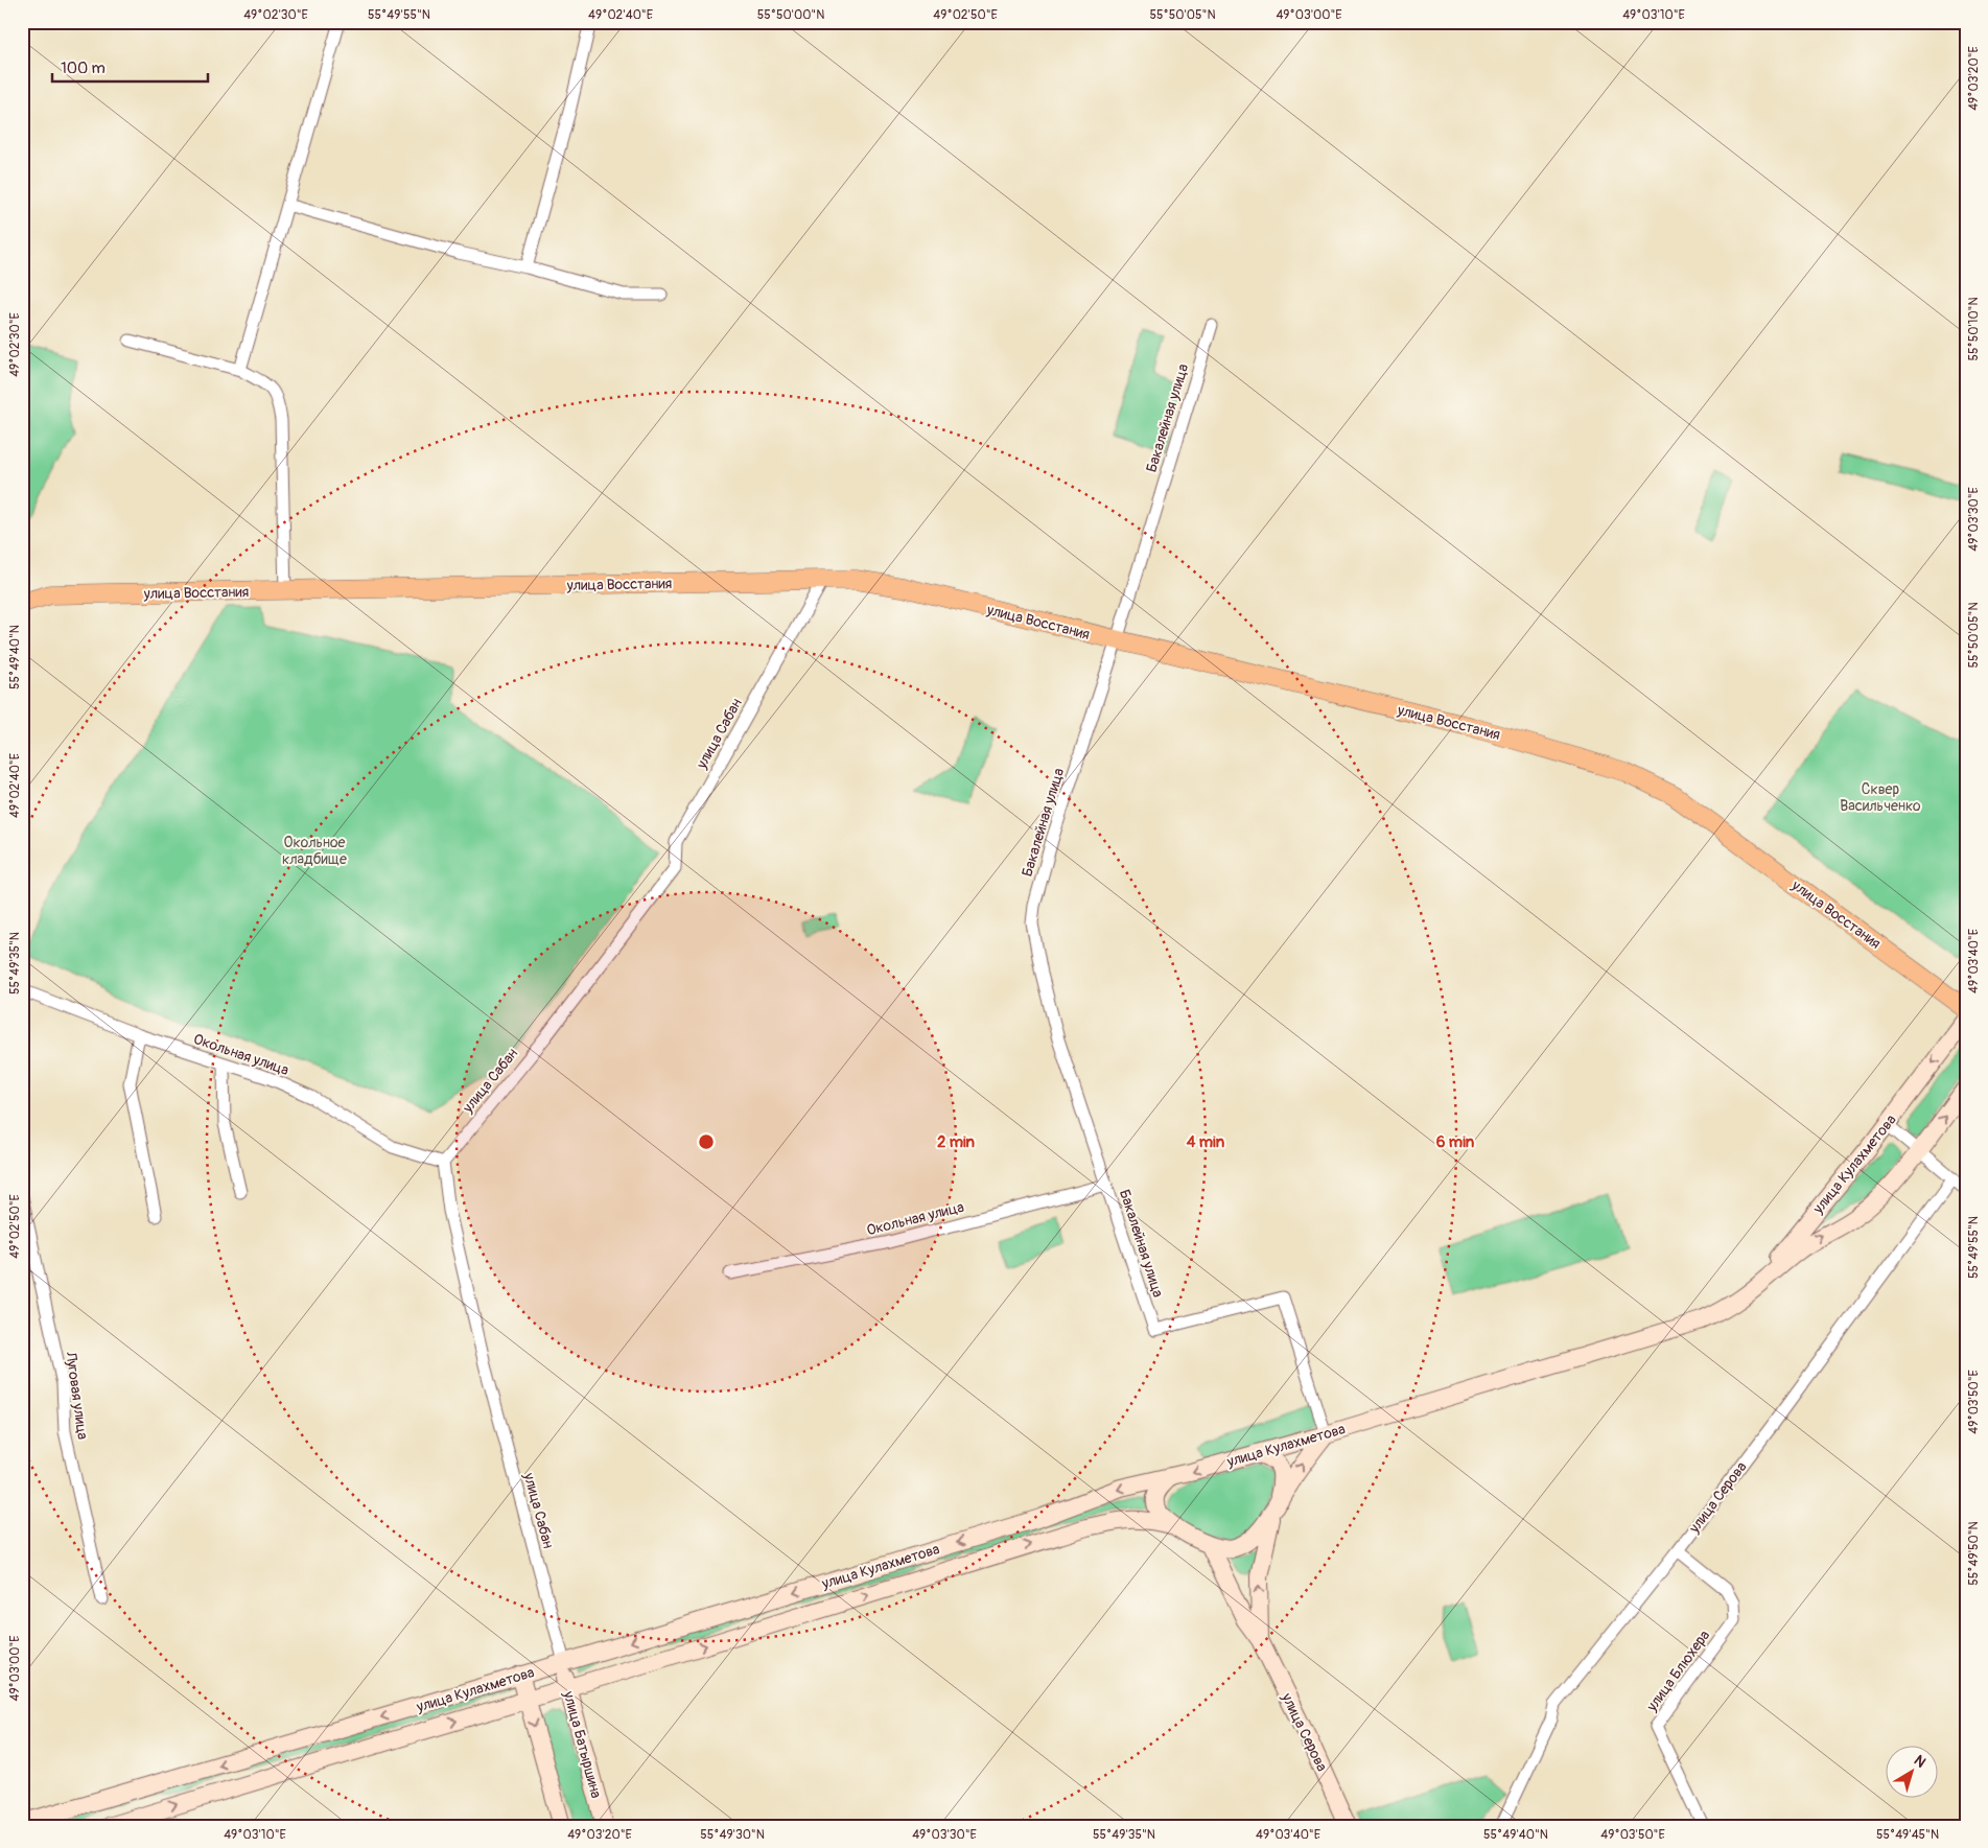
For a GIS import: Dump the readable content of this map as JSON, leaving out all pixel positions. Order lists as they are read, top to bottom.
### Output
{
  "streets": {
    "main road": [
      "улица Восстания",
      "улица Кулахметова",
      "улица Серова",
      "улица Батыршина"
    ],
    "street": [
      "Бакалейная улица",
      "улица Сабан",
      "Окольная улица",
      "Луговая улица",
      "улица Блюхера"
    ]
  },
  "crossings": [
    ["Бакалейная улица", "улица Восстания"],
    ["Бакалейная улица", "Окольная улица"],
    ["Бакалейная улица", "улица Кулахметова"],
    ["улица Восстания", "улица Сабан"],
    ["улица Сабан", "Окольная улица"],
    ["улица Сабан", "улица Кулахметова"],
    ["улица Сабан", "улица Батыршина"],
    ["улица Кулахметова", "улица Серова"],
    ["улица Кулахметова", "улица Батыршина"],
    ["улица Серова", "улица Блюхера"]
  ],
  "parks": ["Сквер Васильченко", "Окольное кладбище"],
  "scale_bar": "100 m",
  "north": "top right",
  "coordinates": [
    "49°02'30\"E",
    "55°49'55\"N",
    "49°02'40\"E",
    "55°50'00\"N",
    "49°02'50\"E",
    "55°50'05\"N",
    "49°03'00\"E",
    "49°03'10\"E",
    "49°03'20\"E",
    "55°50'10\"N",
    "49°03'30\"E",
    "55°49'40\"N",
    "49°03'40\"E",
    "55°49'35\"N",
    "49°03'50\"E",
    "55°49'50\"N",
    "55°49'30\"N",
    "55°49'45\"N"
  ],
  "rings": ["2 min", "4 min", "6 min"]
}
